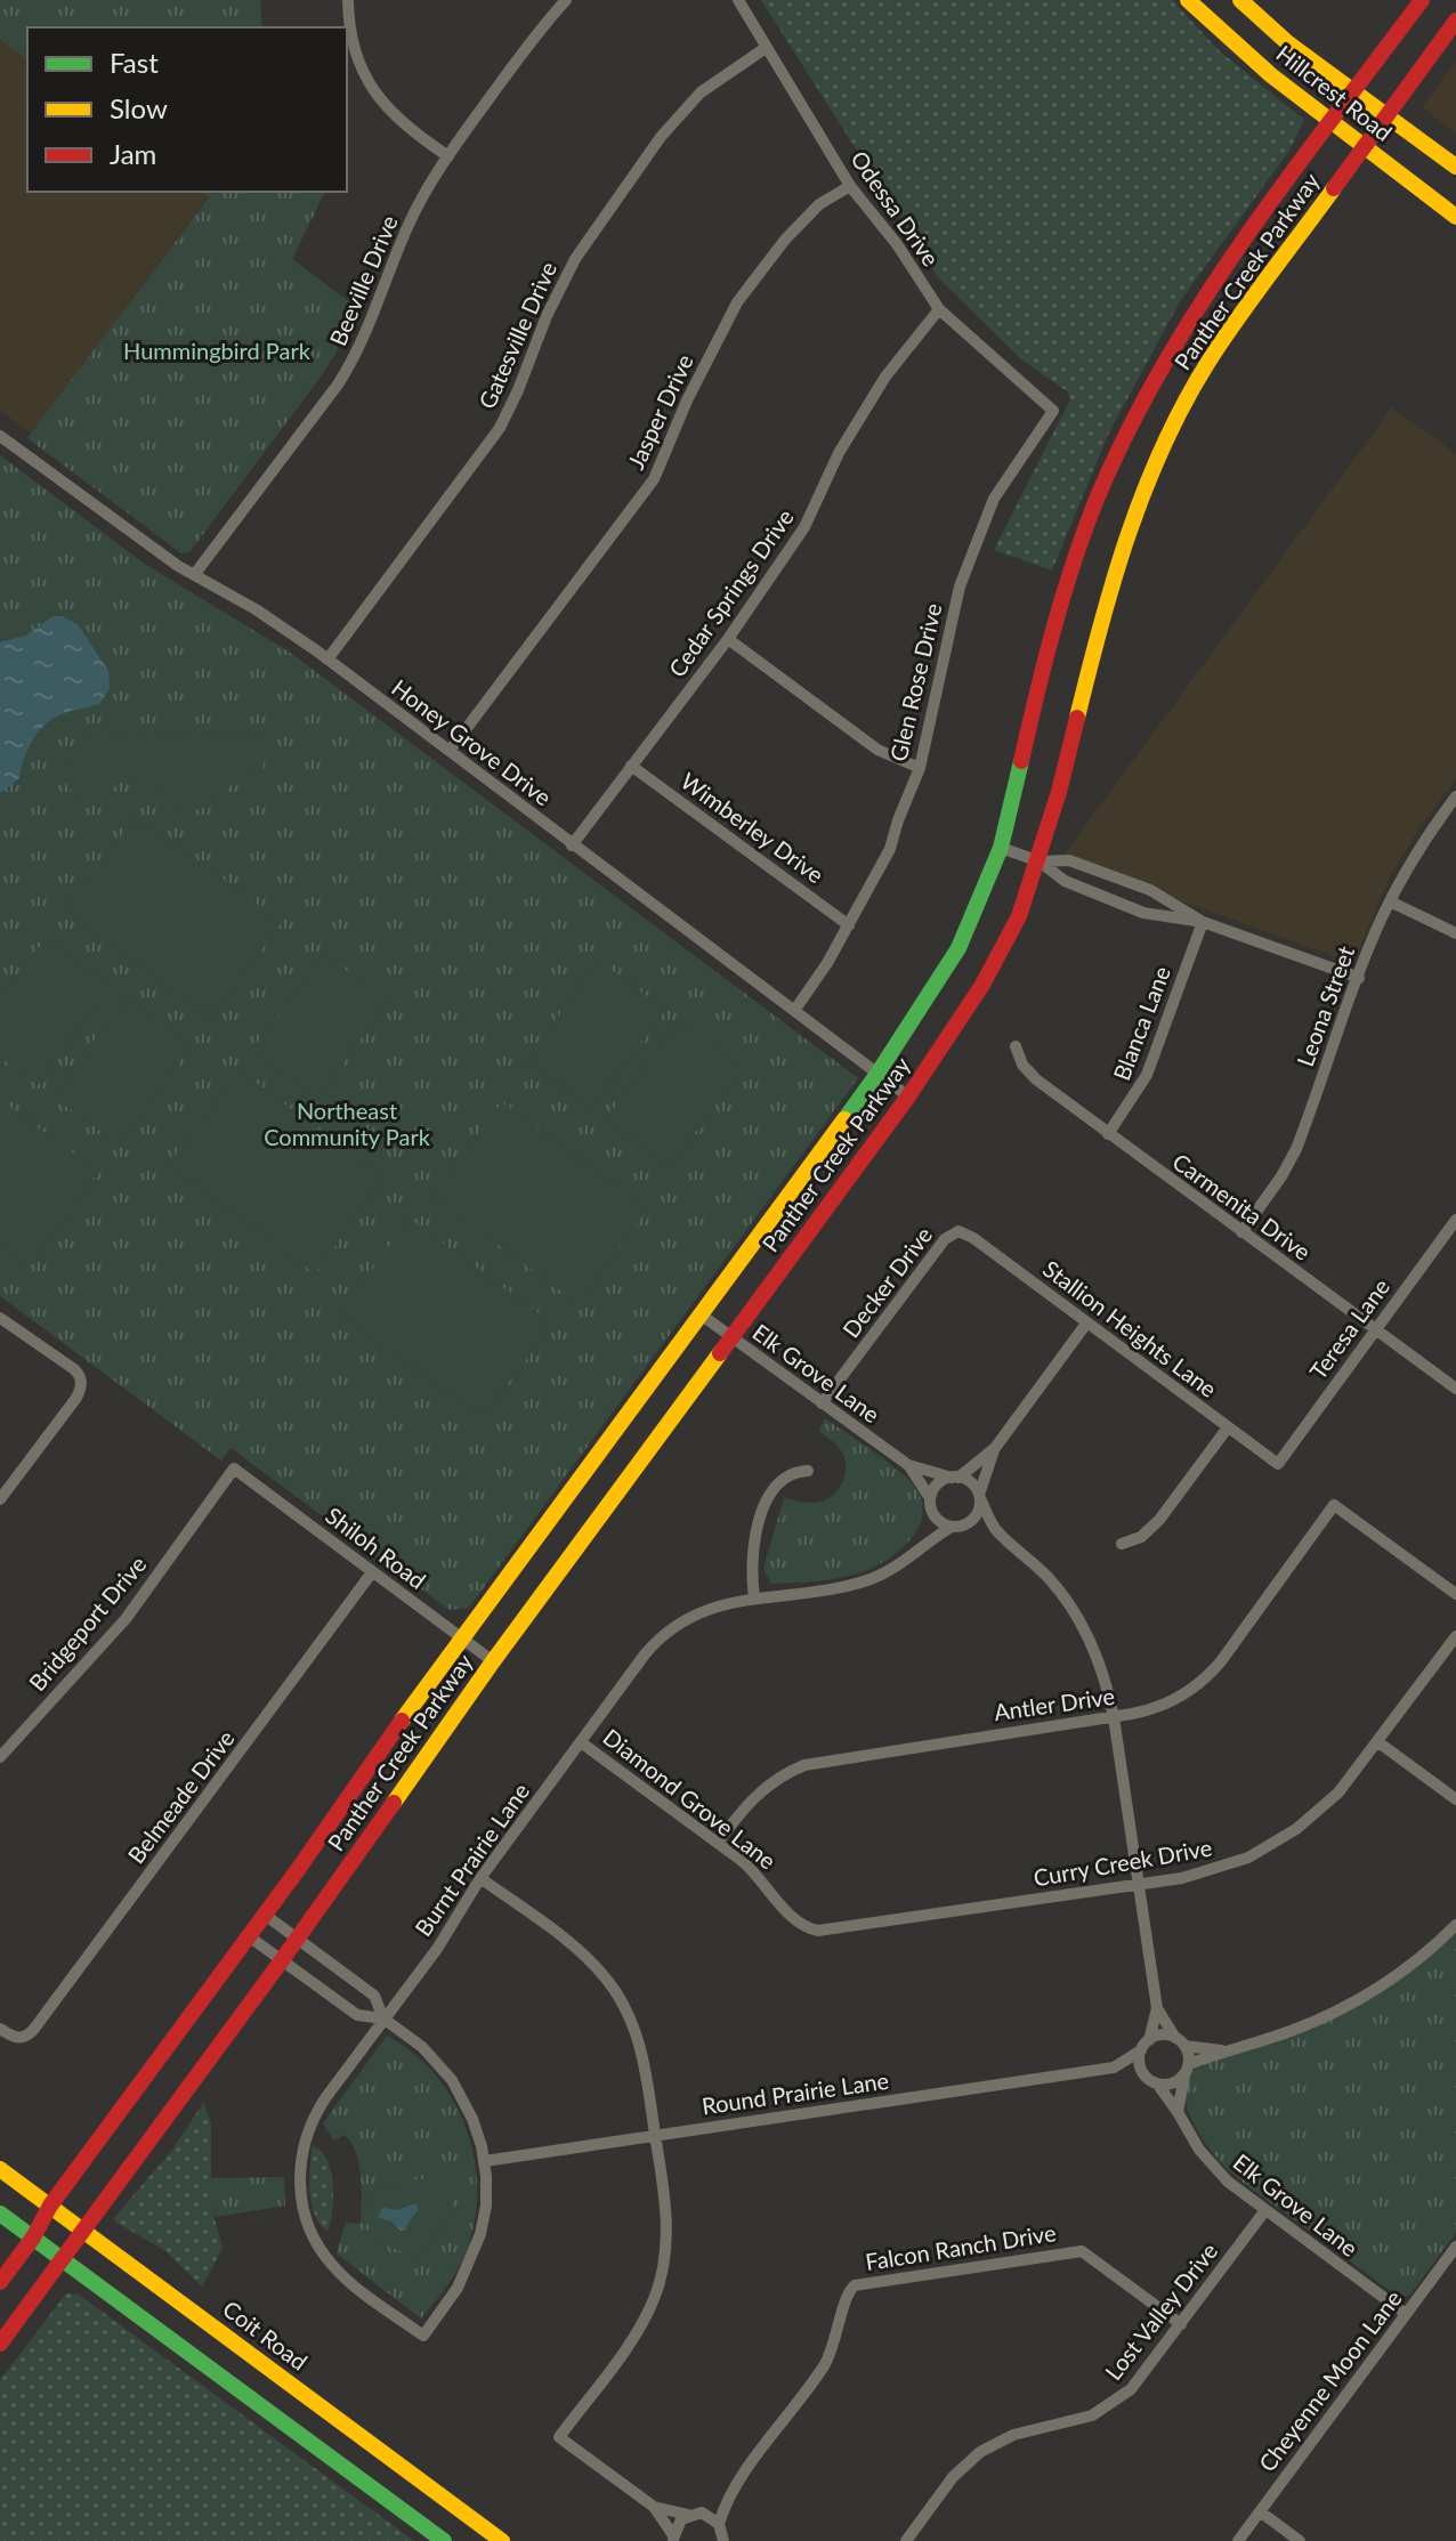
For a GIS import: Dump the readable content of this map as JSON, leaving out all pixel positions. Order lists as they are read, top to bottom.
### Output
{
  "streets": {
    "main road": ["Hillcrest Road", "Panther Creek Parkway", "Coit Road"],
    "street": [
      "Odessa Drive",
      "Beeville Drive",
      "Gatesville Drive",
      "Jasper Drive",
      "Cedar Springs Drive",
      "Glen Rose Drive",
      "Honey Grove Drive",
      "Wimberley Drive",
      "Leona Street",
      "Blanca Lane",
      "Carmenita Drive",
      "Decker Drive",
      "Stallion Heights Lane",
      "Teresa Lane",
      "Elk Grove Lane",
      "Shiloh Road",
      "Bridgeport Drive",
      "Antler Drive",
      "Belmeade Drive",
      "Diamond Grove Lane",
      "Burnt Prairie Lane",
      "Curry Creek Drive",
      "Round Prairie Lane",
      "Falcon Ranch Drive",
      "Lost Valley Drive",
      "Cheyenne Moon Lane"
    ]
  },
  "crossings": [
    ["Hillcrest Road", "Panther Creek Parkway"],
    ["Odessa Drive", "Gatesville Drive"],
    ["Odessa Drive", "Jasper Drive"],
    ["Odessa Drive", "Cedar Springs Drive"],
    ["Odessa Drive", "Glen Rose Drive"],
    ["Panther Creek Parkway", "Honey Grove Drive"],
    ["Panther Creek Parkway", "Elk Grove Lane"],
    ["Panther Creek Parkway", "Shiloh Road"],
    ["Panther Creek Parkway", "Coit Road"],
    ["Beeville Drive", "Honey Grove Drive"],
    ["Gatesville Drive", "Honey Grove Drive"],
    ["Jasper Drive", "Honey Grove Drive"],
    ["Cedar Springs Drive", "Honey Grove Drive"],
    ["Cedar Springs Drive", "Wimberley Drive"],
    ["Glen Rose Drive", "Honey Grove Drive"],
    ["Glen Rose Drive", "Wimberley Drive"],
    ["Leona Street", "Carmenita Drive"],
    ["Blanca Lane", "Carmenita Drive"],
    ["Carmenita Drive", "Teresa Lane"],
    ["Decker Drive", "Stallion Heights Lane"],
    ["Decker Drive", "Elk Grove Lane"],
    ["Stallion Heights Lane", "Teresa Lane"],
    ["Elk Grove Lane", "Burnt Prairie Lane"],
    ["Elk Grove Lane", "Round Prairie Lane"],
    ["Elk Grove Lane", "Lost Valley Drive"],
    ["Elk Grove Lane", "Cheyenne Moon Lane"],
    ["Shiloh Road", "Bridgeport Drive"],
    ["Shiloh Road", "Belmeade Drive"],
    ["Antler Drive", "Diamond Grove Lane"],
    ["Diamond Grove Lane", "Burnt Prairie Lane"],
    ["Diamond Grove Lane", "Curry Creek Drive"],
    ["Burnt Prairie Lane", "Round Prairie Lane"],
    ["Falcon Ranch Drive", "Lost Valley Drive"]
  ],
  "parks": ["Hummingbird Park", "Northeast Community Park"],
  "legend": ["Fast", "Slow", "Jam"]
}
